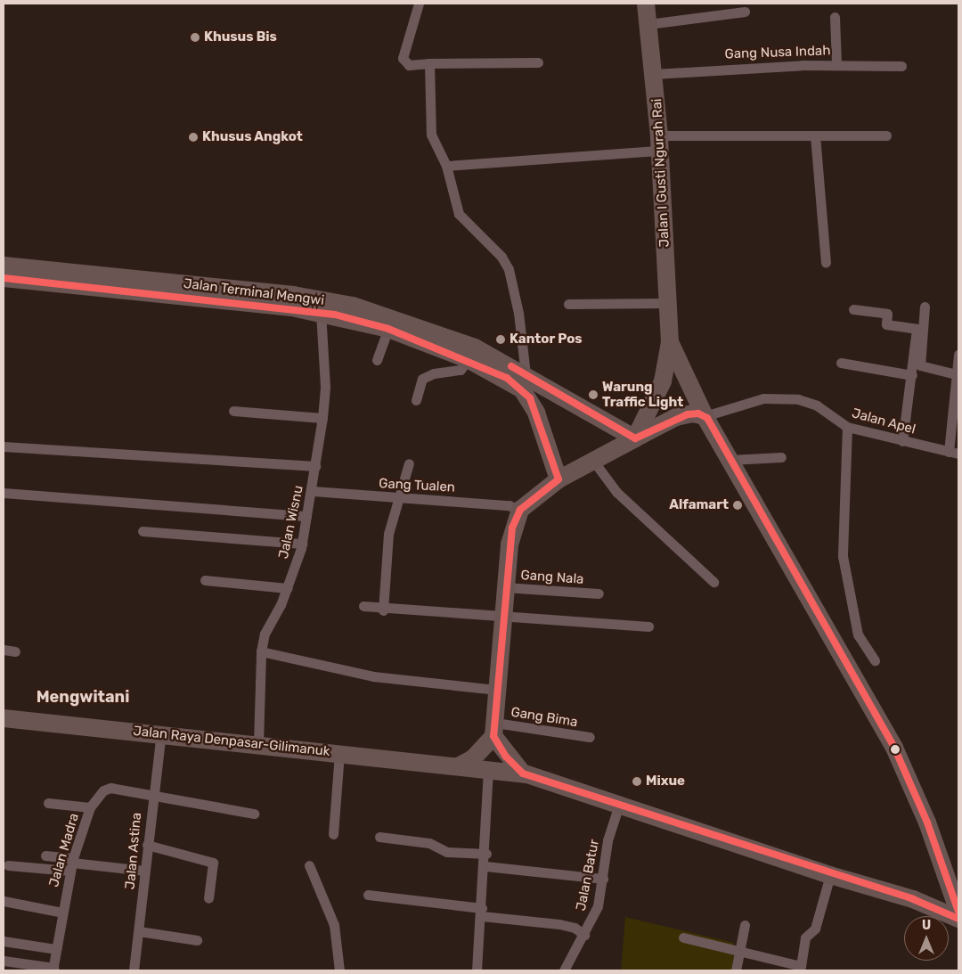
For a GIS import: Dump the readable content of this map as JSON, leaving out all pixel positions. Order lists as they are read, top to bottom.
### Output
{
  "streets": {
    "highway": ["Jalan I Gusti Ngurah Rai", "Jalan Terminal Mengwi", "Jalan Raya Denpasar-Gilimanuk"],
    "street": [
      "Gang Nusa Indah",
      "Jalan Apel",
      "Gang Tualen",
      "Jalan Wisnu",
      "Gang Nala",
      "Gang Bima",
      "Jalan Madra",
      "Jalan Astina",
      "Jalan Batur"
    ]
  },
  "crossings": [
    ["Gang Nusa Indah", "Jalan I Gusti Ngurah Rai"],
    ["Jalan Terminal Mengwi", "Jalan Wisnu"],
    ["Gang Tualen", "Jalan Wisnu"],
    ["Jalan Wisnu", "Jalan Raya Denpasar-Gilimanuk"],
    ["Jalan Raya Denpasar-Gilimanuk", "Jalan Astina"],
    ["Jalan Raya Denpasar-Gilimanuk", "Jalan Batur"],
    ["Jalan Madra", "Jalan Astina"]
  ],
  "districts": ["Mengwitani"],
  "places": [
    "Khusus Bis",
    "Khusus Angkot",
    "Kantor Pos",
    "Warung Traffic Light",
    "Alfamart",
    "Mixue"
  ],
  "north": "top"
}
